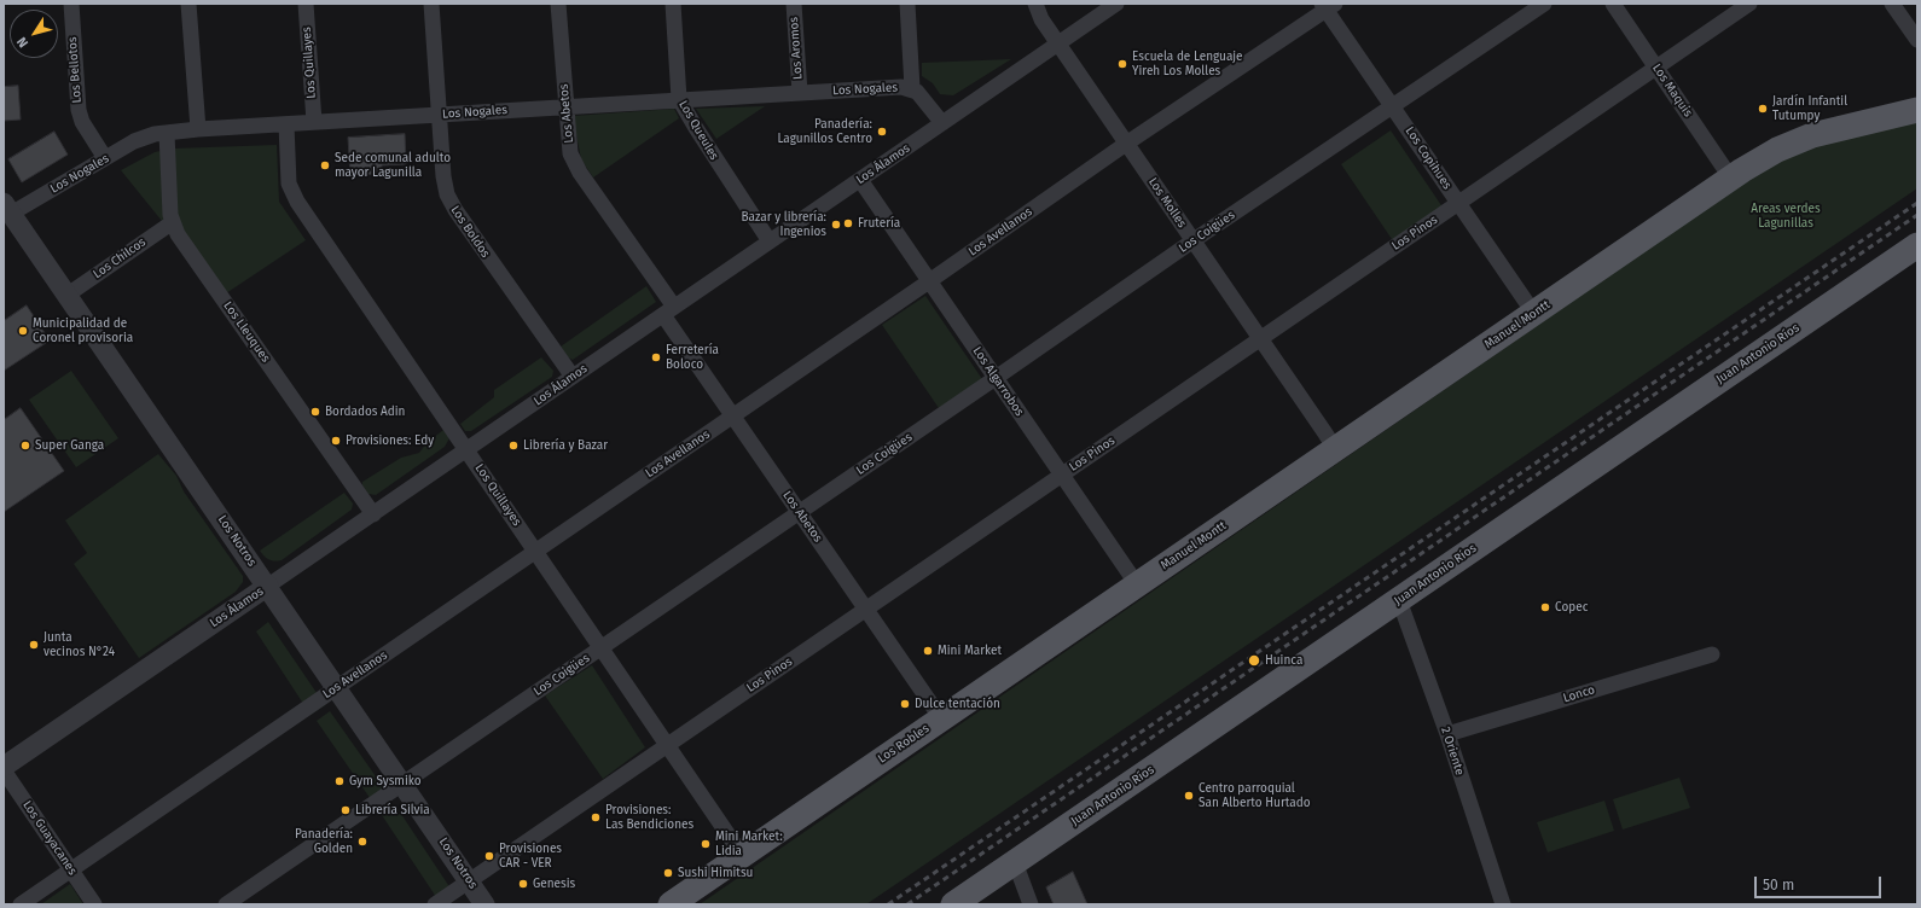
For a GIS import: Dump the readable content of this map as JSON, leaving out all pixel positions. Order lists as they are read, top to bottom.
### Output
{
  "streets": {
    "main road": ["Manuel Montt", "Juan Antonio Ríos", "Los Robles"],
    "street": [
      "Los Aromos",
      "Los Quillayes",
      "Los Bellotos",
      "Los Nogales",
      "Los Maquis",
      "Los Abetos",
      "Los Queules",
      "Los Copihues",
      "Los Álamos",
      "Los Molles",
      "Los Boldos",
      "Los Avellanos",
      "Los Coigües",
      "Los Pinos",
      "Los Chilcos",
      "Los Lleuques",
      "Los Algarrobos",
      "Los Notros",
      "Lonco",
      "2 Oriente",
      "Los Guayacanes"
    ]
  },
  "crossings": [
    ["Los Aromos", "Los Nogales"],
    ["Los Quillayes", "Los Nogales"],
    ["Los Quillayes", "Los Álamos"],
    ["Los Quillayes", "Los Avellanos"],
    ["Los Quillayes", "Los Coigües"],
    ["Los Quillayes", "Los Pinos"],
    ["Los Quillayes", "Los Robles"],
    ["Los Bellotos", "Los Nogales"],
    ["Los Nogales", "Los Abetos"],
    ["Los Nogales", "Los Queules"],
    ["Los Nogales", "Los Álamos"],
    ["Los Nogales", "Los Boldos"],
    ["Los Nogales", "Los Lleuques"],
    ["Los Nogales", "Los Notros"],
    ["Los Maquis", "Los Pinos"],
    ["Los Maquis", "Manuel Montt"],
    ["Los Abetos", "Los Álamos"],
    ["Los Abetos", "Los Avellanos"],
    ["Los Abetos", "Los Coigües"],
    ["Los Abetos", "Los Pinos"],
    ["Los Abetos", "Los Robles"],
    ["Los Queules", "Los Álamos"],
    ["Los Copihues", "Los Avellanos"],
    ["Los Copihues", "Los Coigües"],
    ["Los Copihues", "Los Pinos"],
    ["Los Copihues", "Manuel Montt"],
    ["Los Álamos", "Los Molles"],
    ["Los Álamos", "Los Boldos"],
    ["Los Álamos", "Los Lleuques"],
    ["Los Álamos", "Los Algarrobos"],
    ["Los Álamos", "Los Notros"],
    ["Los Álamos", "Los Guayacanes"],
    ["Los Molles", "Los Avellanos"],
    ["Los Molles", "Los Coigües"],
    ["Los Molles", "Los Pinos"],
    ["Los Molles", "Manuel Montt"],
    ["Los Avellanos", "Los Algarrobos"],
    ["Los Avellanos", "Los Notros"],
    ["Los Avellanos", "Los Guayacanes"],
    ["Los Coigües", "Los Algarrobos"],
    ["Los Coigües", "Los Notros"],
    ["Los Pinos", "Los Algarrobos"],
    ["Los Pinos", "Los Notros"],
    ["Los Chilcos", "Los Lleuques"],
    ["Los Chilcos", "Los Notros"],
    ["Manuel Montt", "Los Algarrobos"],
    ["Manuel Montt", "Los Robles"],
    ["Juan Antonio Ríos", "2 Oriente"],
    ["Los Algarrobos", "Los Robles"],
    ["Lonco", "2 Oriente"]
  ],
  "parks": ["Areas verdes Lagunillas"],
  "places": [
    "Escuela de Lenguaje Yireh Los Molles",
    "Jardín Infantil Tutumpy",
    "Panadería: Lagunillos Centro",
    "Sede comunal adulto mayor Lagunilla",
    "Frutería",
    "Bazar y librería: Ingenios",
    "Municipalidad de Coronel provisoria",
    "Ferretería Boloco",
    "Bordados Adin",
    "Provisiones: Edy",
    "Super Ganga",
    "Librería y Bazar",
    "Copec",
    "Junta vecinos N°24",
    "Mini Market",
    "Huinca",
    "Dulce tentación",
    "Gym Sysmiko",
    "Centro parroquial San Alberto Hurtado",
    "Librería Silvia",
    "Provisiones: Las Bendiciones",
    "Panadería: Golden",
    "Mini Market: Lidia",
    "Provisiones CAR - VER",
    "Sushi Himitsu",
    "Genesis"
  ],
  "scale_bar": "50 m",
  "north": "bottom left"
}
